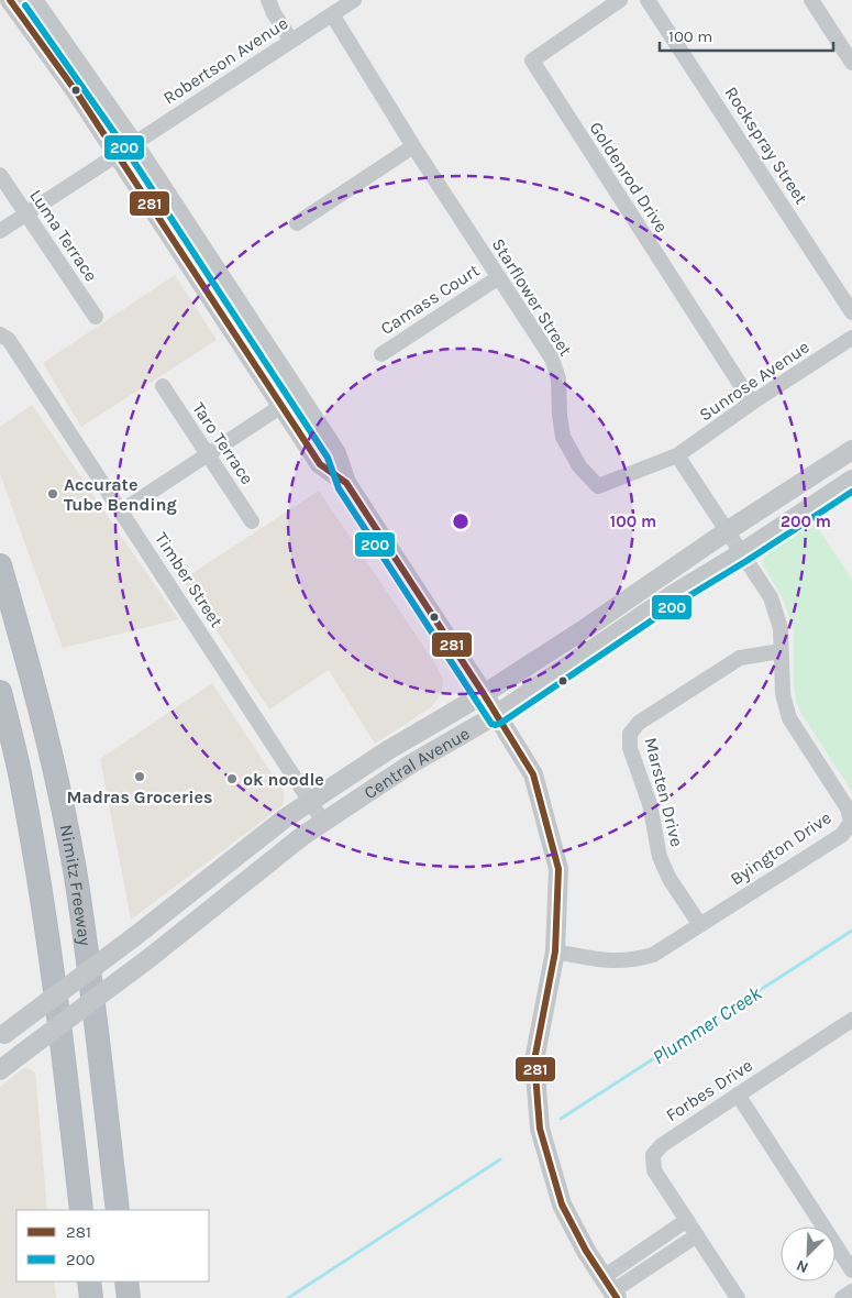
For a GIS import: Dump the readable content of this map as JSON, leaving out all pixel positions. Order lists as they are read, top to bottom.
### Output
{
  "streets": {
    "highway": ["Nimitz Freeway"],
    "main road": ["Central Avenue"],
    "street": [
      "Robertson Avenue",
      "Rockspray Street",
      "Goldenrod Drive",
      "Luma Terrace",
      "Starflower Street",
      "Camass Court",
      "Sunrose Avenue",
      "Taro Terrace",
      "Timber Street",
      "Marsten Drive",
      "Byington Drive",
      "Forbes Drive"
    ]
  },
  "crossings": [
    ["Robertson Avenue", "Luma Terrace"],
    ["Robertson Avenue", "Starflower Street"],
    ["Goldenrod Drive", "Sunrose Avenue"],
    ["Starflower Street", "Camass Court"],
    ["Starflower Street", "Sunrose Avenue"],
    ["Timber Street", "Central Avenue"],
    ["Central Avenue", "Byington Drive"],
    ["Marsten Drive", "Byington Drive"]
  ],
  "water": ["Plummer Creek"],
  "places": ["Accurate Tube Bending", "Madras Groceries", "ok noodle"],
  "lines": ["transit line 281", "transit line 200"],
  "legend": ["281", "200"],
  "scale_bar": "100 m",
  "north": "bottom left",
  "rings": ["100 m", "200 m"]
}
